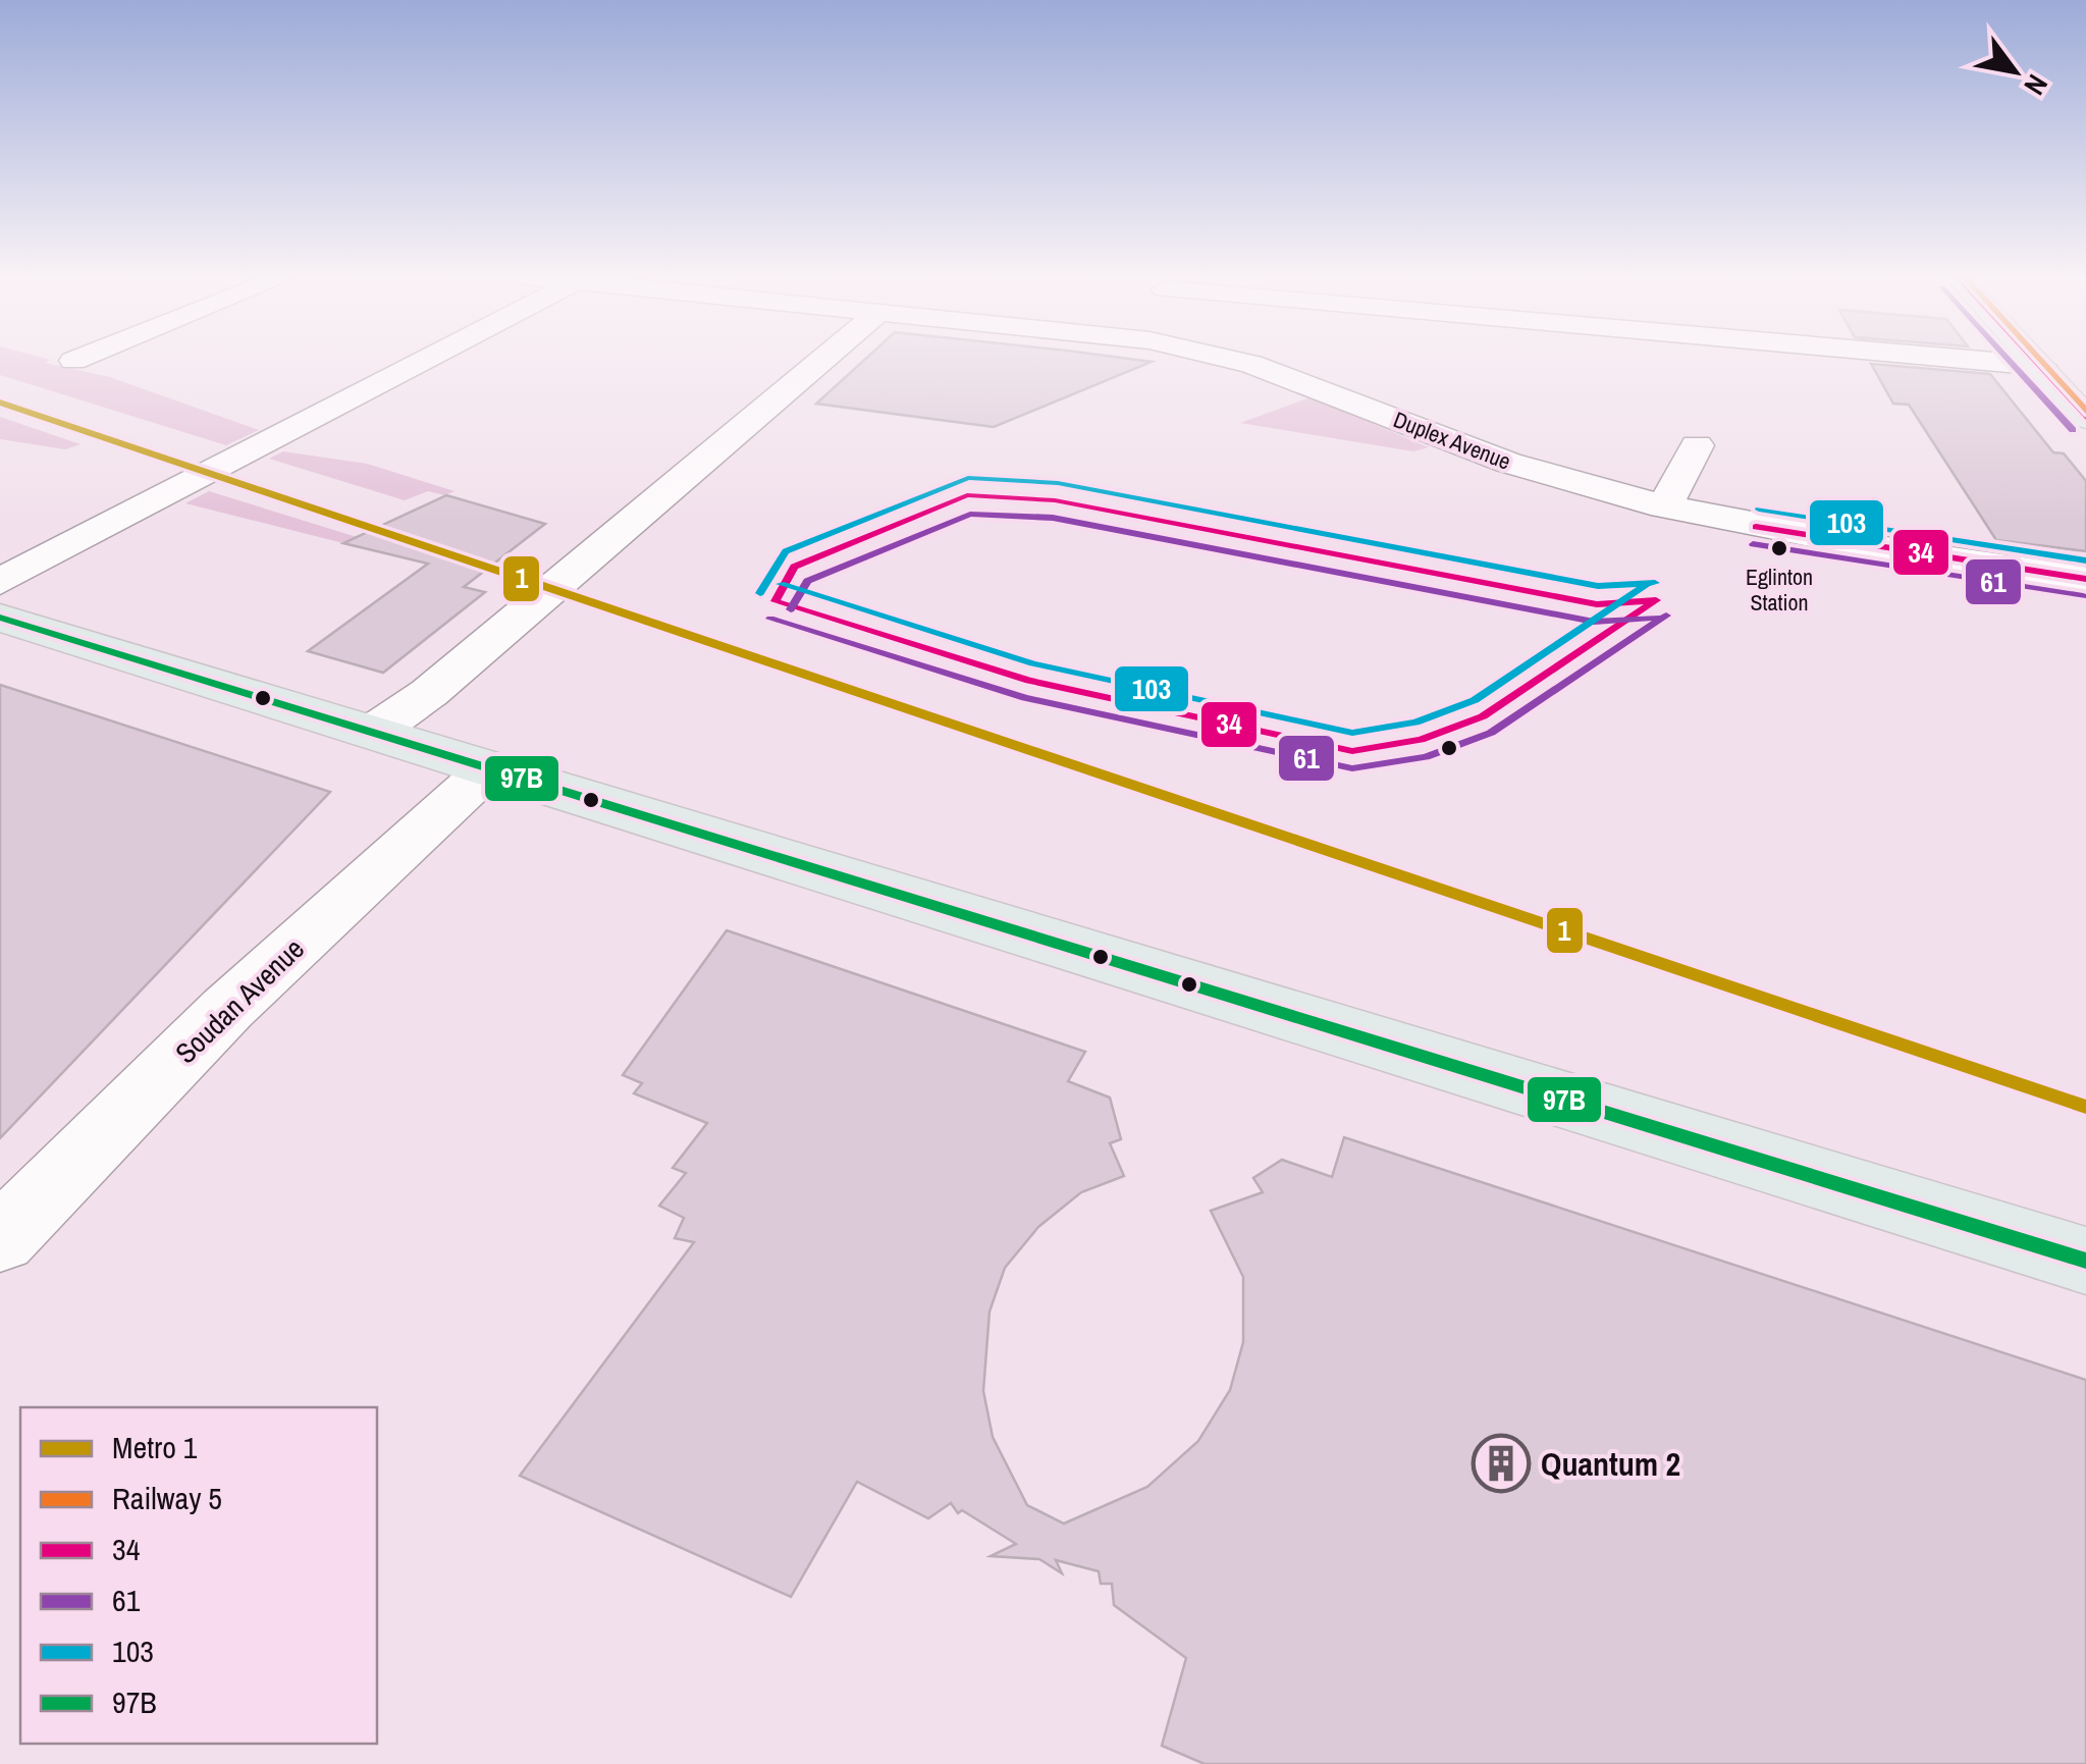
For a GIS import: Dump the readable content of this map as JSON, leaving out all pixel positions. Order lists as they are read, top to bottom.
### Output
{
  "streets": {
    "street": ["Duplex Avenue", "Soudan Avenue"]
  },
  "places": {
    "other": ["Eglinton Station"],
    "building": ["Quantum 2"]
  },
  "lines": [
    "rail line 5",
    "transit line 34",
    "transit line 61",
    "metro line 1",
    "transit line 103",
    "transit line 97B"
  ],
  "legend": [
    "Metro 1",
    "Railway 5",
    "34",
    "61",
    "103",
    "97B"
  ],
  "north": "bottom right"
}
